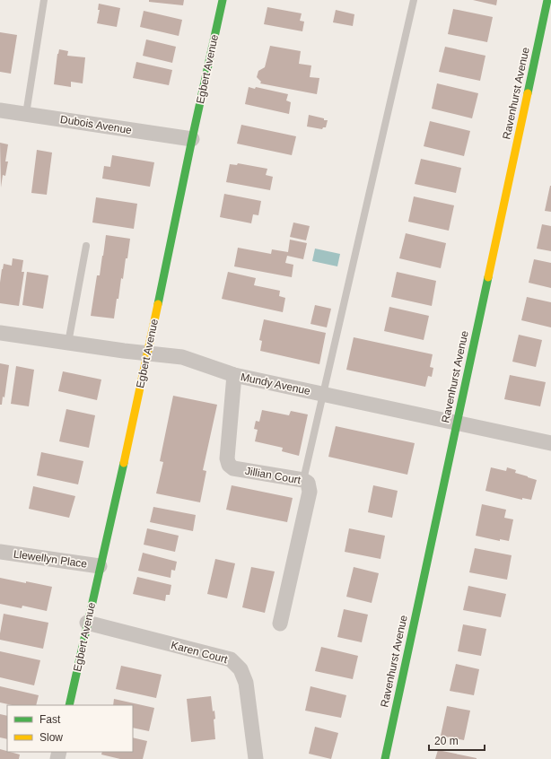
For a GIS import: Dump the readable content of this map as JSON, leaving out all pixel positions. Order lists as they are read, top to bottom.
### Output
{
  "streets": {
    "street": [
      "Egbert Avenue",
      "Ravenhurst Avenue",
      "Dubois Avenue",
      "Mundy Avenue",
      "Jillian Court",
      "Llewellyn Place",
      "Karen Court"
    ]
  },
  "crossings": [
    ["Egbert Avenue", "Dubois Avenue"],
    ["Egbert Avenue", "Mundy Avenue"],
    ["Egbert Avenue", "Llewellyn Place"],
    ["Egbert Avenue", "Karen Court"],
    ["Ravenhurst Avenue", "Mundy Avenue"],
    ["Mundy Avenue", "Jillian Court"]
  ],
  "legend": ["Fast", "Slow"],
  "scale_bar": "20 m"
}
